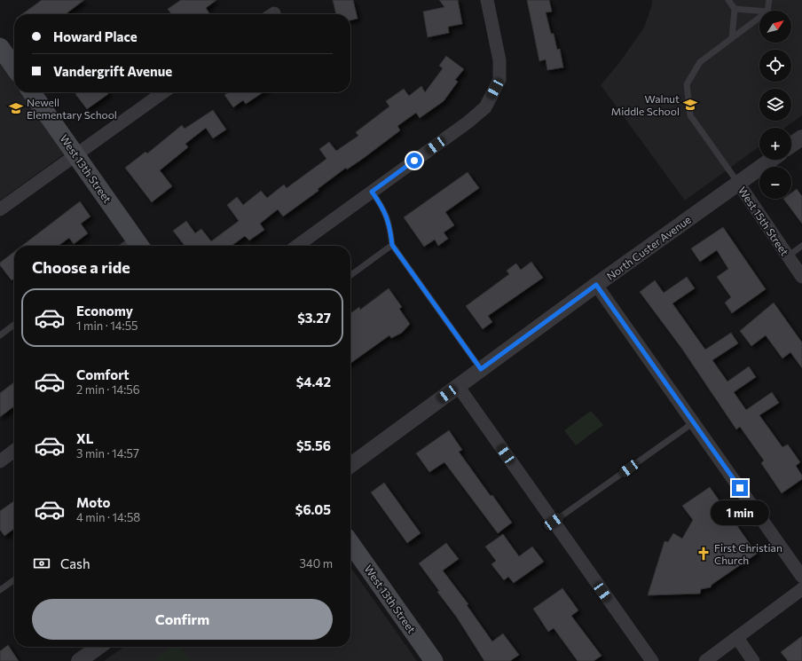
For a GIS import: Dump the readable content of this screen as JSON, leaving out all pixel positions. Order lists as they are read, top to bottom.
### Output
{
  "streets": {
    "main road": ["West 13th Street"],
    "street": ["West 15th Street", "North Custer Avenue"]
  },
  "crossings": [
    ["West 15th Street", "North Custer Avenue"]
  ],
  "places": {
    "school or university": ["Walnut Middle School", "Newell Elementary School"],
    "church": ["First Christian Church"]
  },
  "north": "top right",
  "page": {
    "map_buttons": ["+", "−"],
    "banner": ["Howard Place", "Vandergrift Avenue"],
    "heading": "Choose a ride",
    "list": [
      {
        "name": "Economy",
        "note": "1 min · 14:55",
        "value": "$3.27"
      },
      {
        "name": "Comfort",
        "note": "2 min · 14:56",
        "value": "$4.42"
      },
      {
        "name": "XL",
        "note": "3 min · 14:57",
        "value": "$5.56"
      },
      {
        "name": "Moto",
        "note": "4 min · 14:58",
        "value": "$6.05"
      }
    ],
    "bubble": "1 min",
    "pay": ["Cash", "340 m"],
    "buttons": "Confirm"
  }
}
